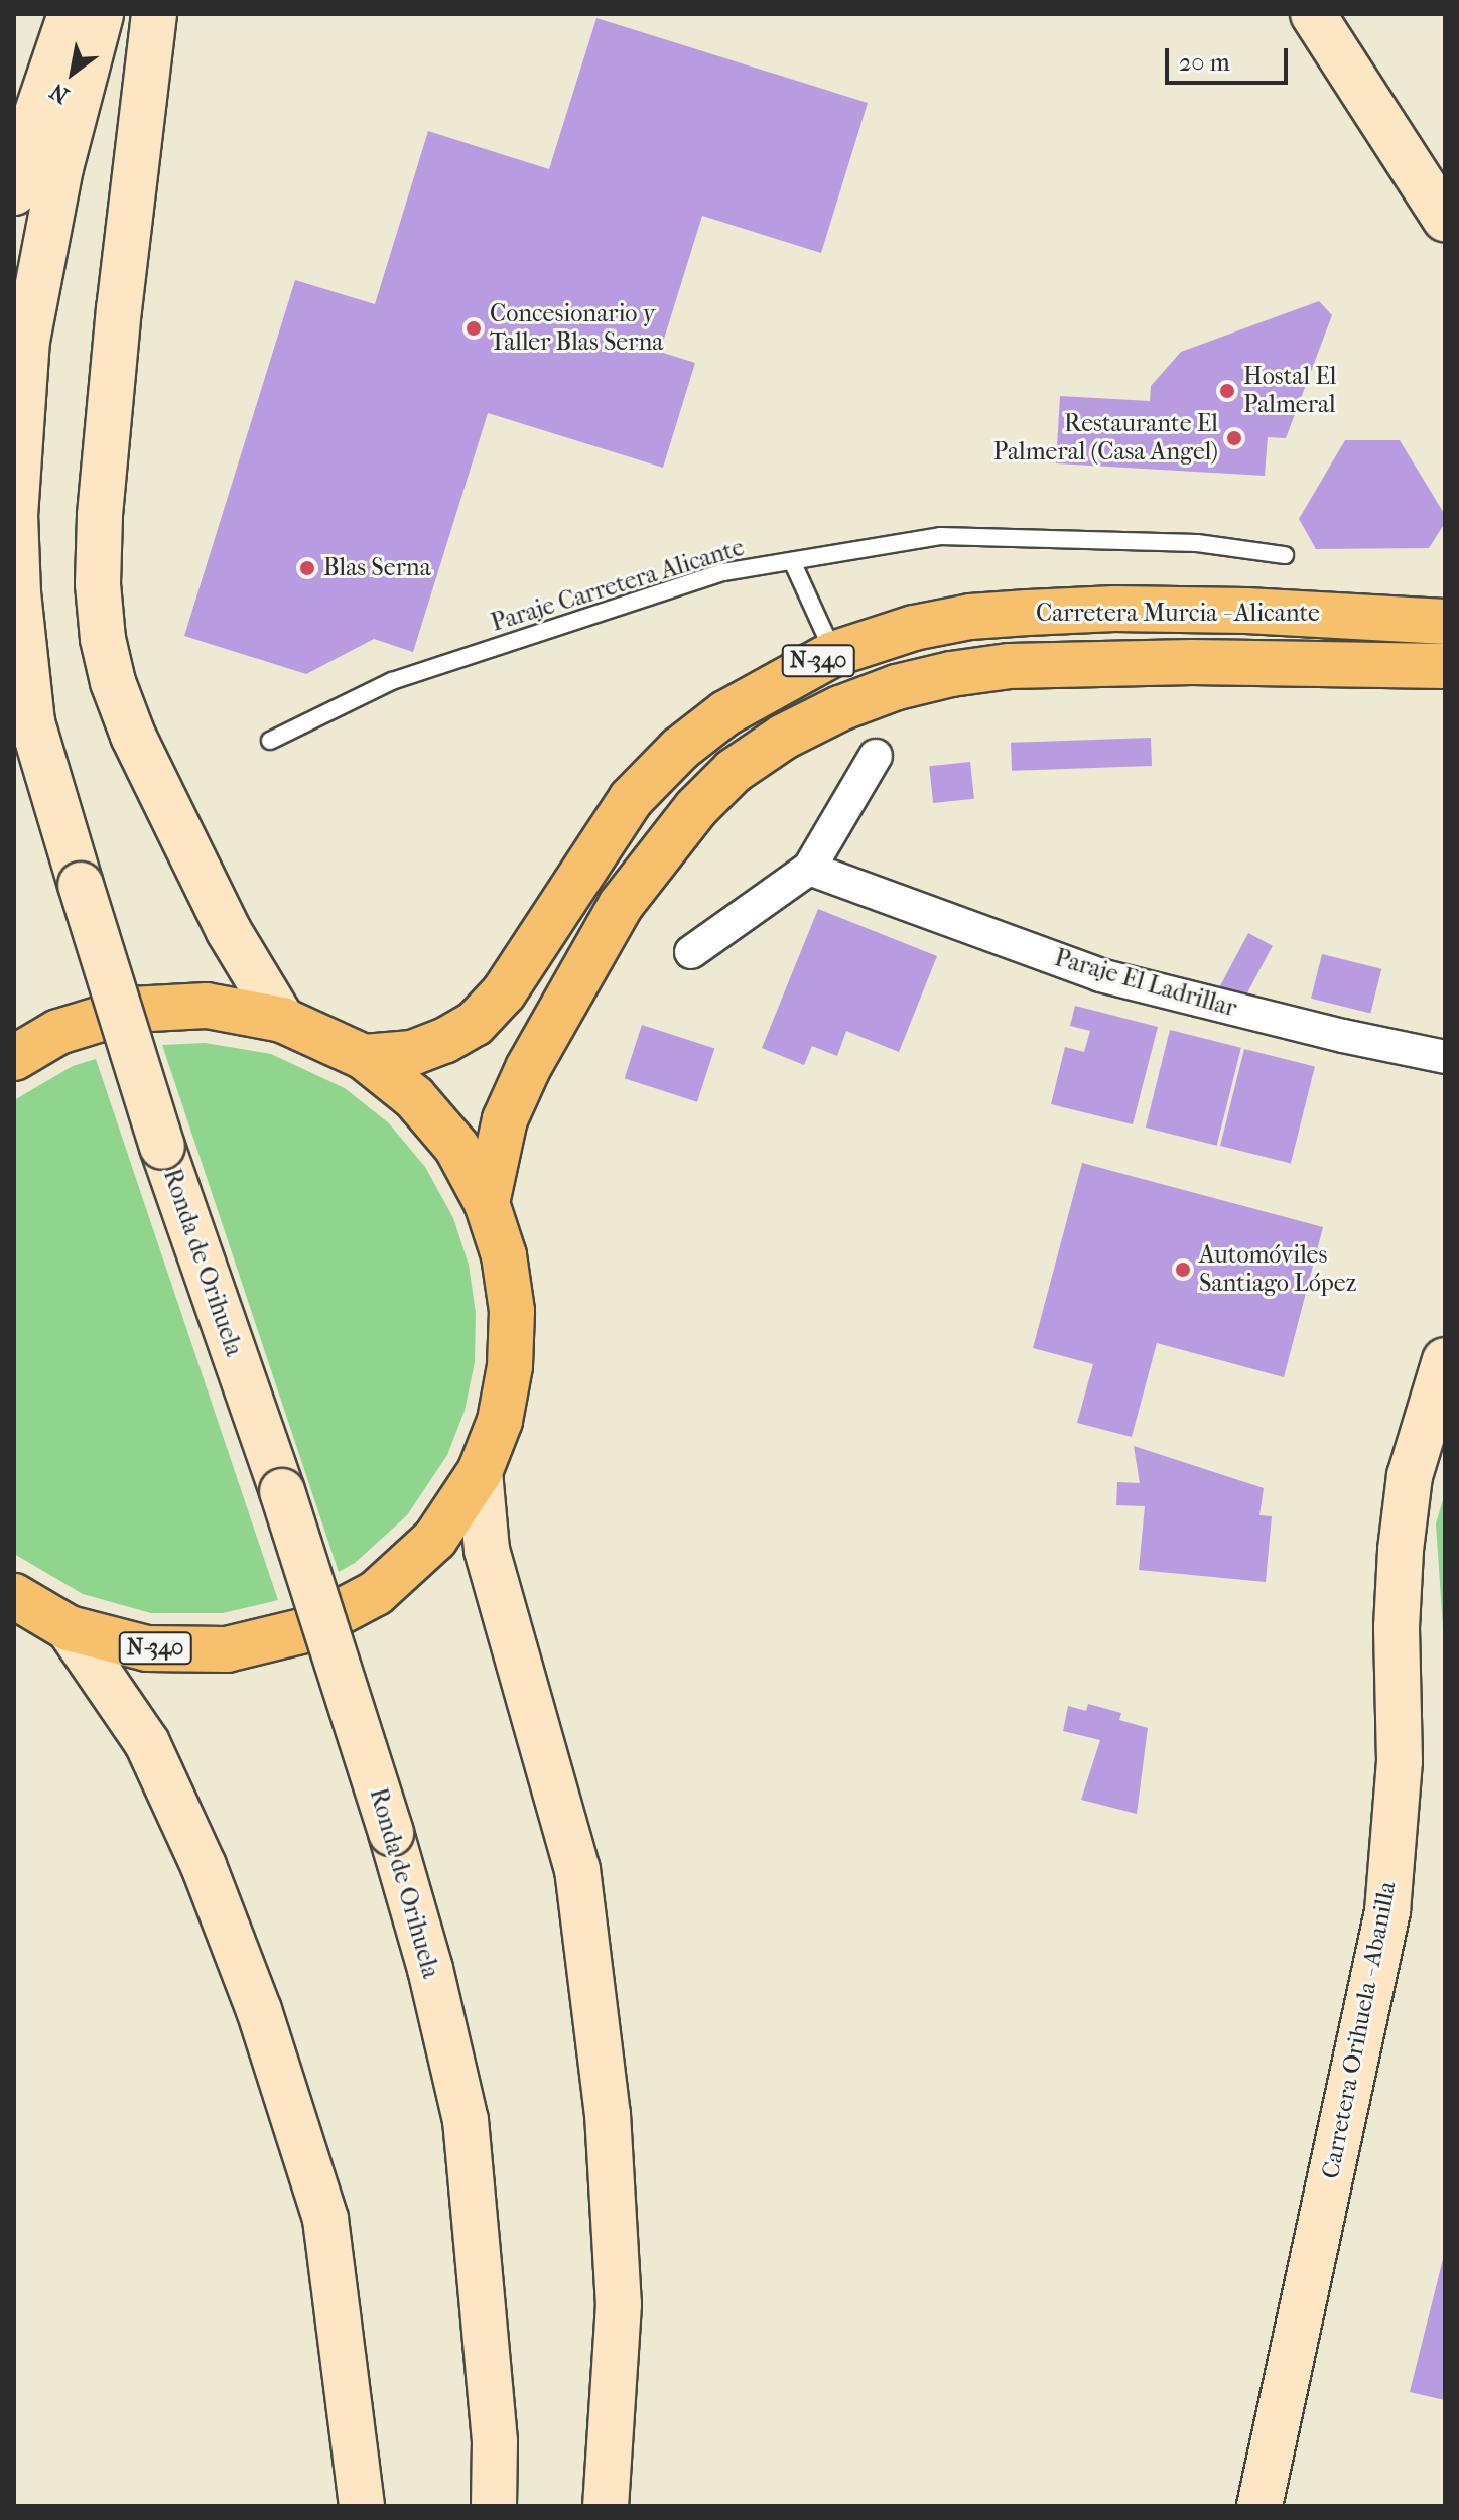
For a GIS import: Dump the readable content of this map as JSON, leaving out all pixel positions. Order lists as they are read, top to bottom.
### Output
{
  "streets": {
    "highway": ["Carretera Murcia - Alicante", "N-340"],
    "main road": ["Ronda de Orihuela", "Carretera Orihuela - Abanilla"],
    "street": ["Paraje El Ladrillar"],
    "lane": ["Paraje Carretera Alicante"]
  },
  "crossings": [
    ["Carretera Murcia - Alicante", "N-340"]
  ],
  "places": [
    "Concesionario y Taller Blas Serna",
    "Hostal El Palmeral",
    "Restaurante El Palmeral (Casa Angel)",
    "Blas Serna",
    "Automóviles Santiago López"
  ],
  "scale_bar": "20 m",
  "north": "bottom left"
}
